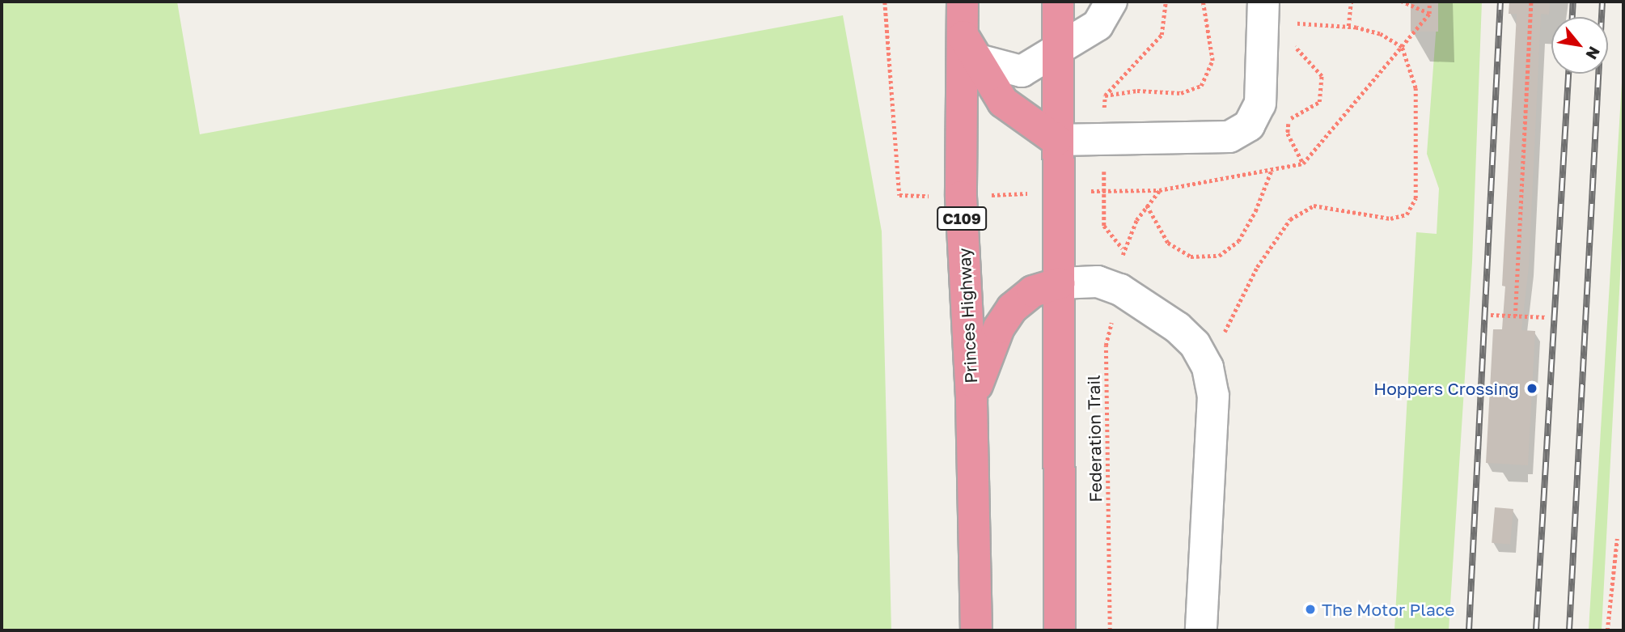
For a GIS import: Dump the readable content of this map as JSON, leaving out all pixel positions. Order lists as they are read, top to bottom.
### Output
{
  "streets": {
    "highway": ["C109", "Princes Highway"],
    "path": ["Federation Trail"]
  },
  "places": ["Hoppers Crossing", "The Motor Place"],
  "north": "bottom right"
}
